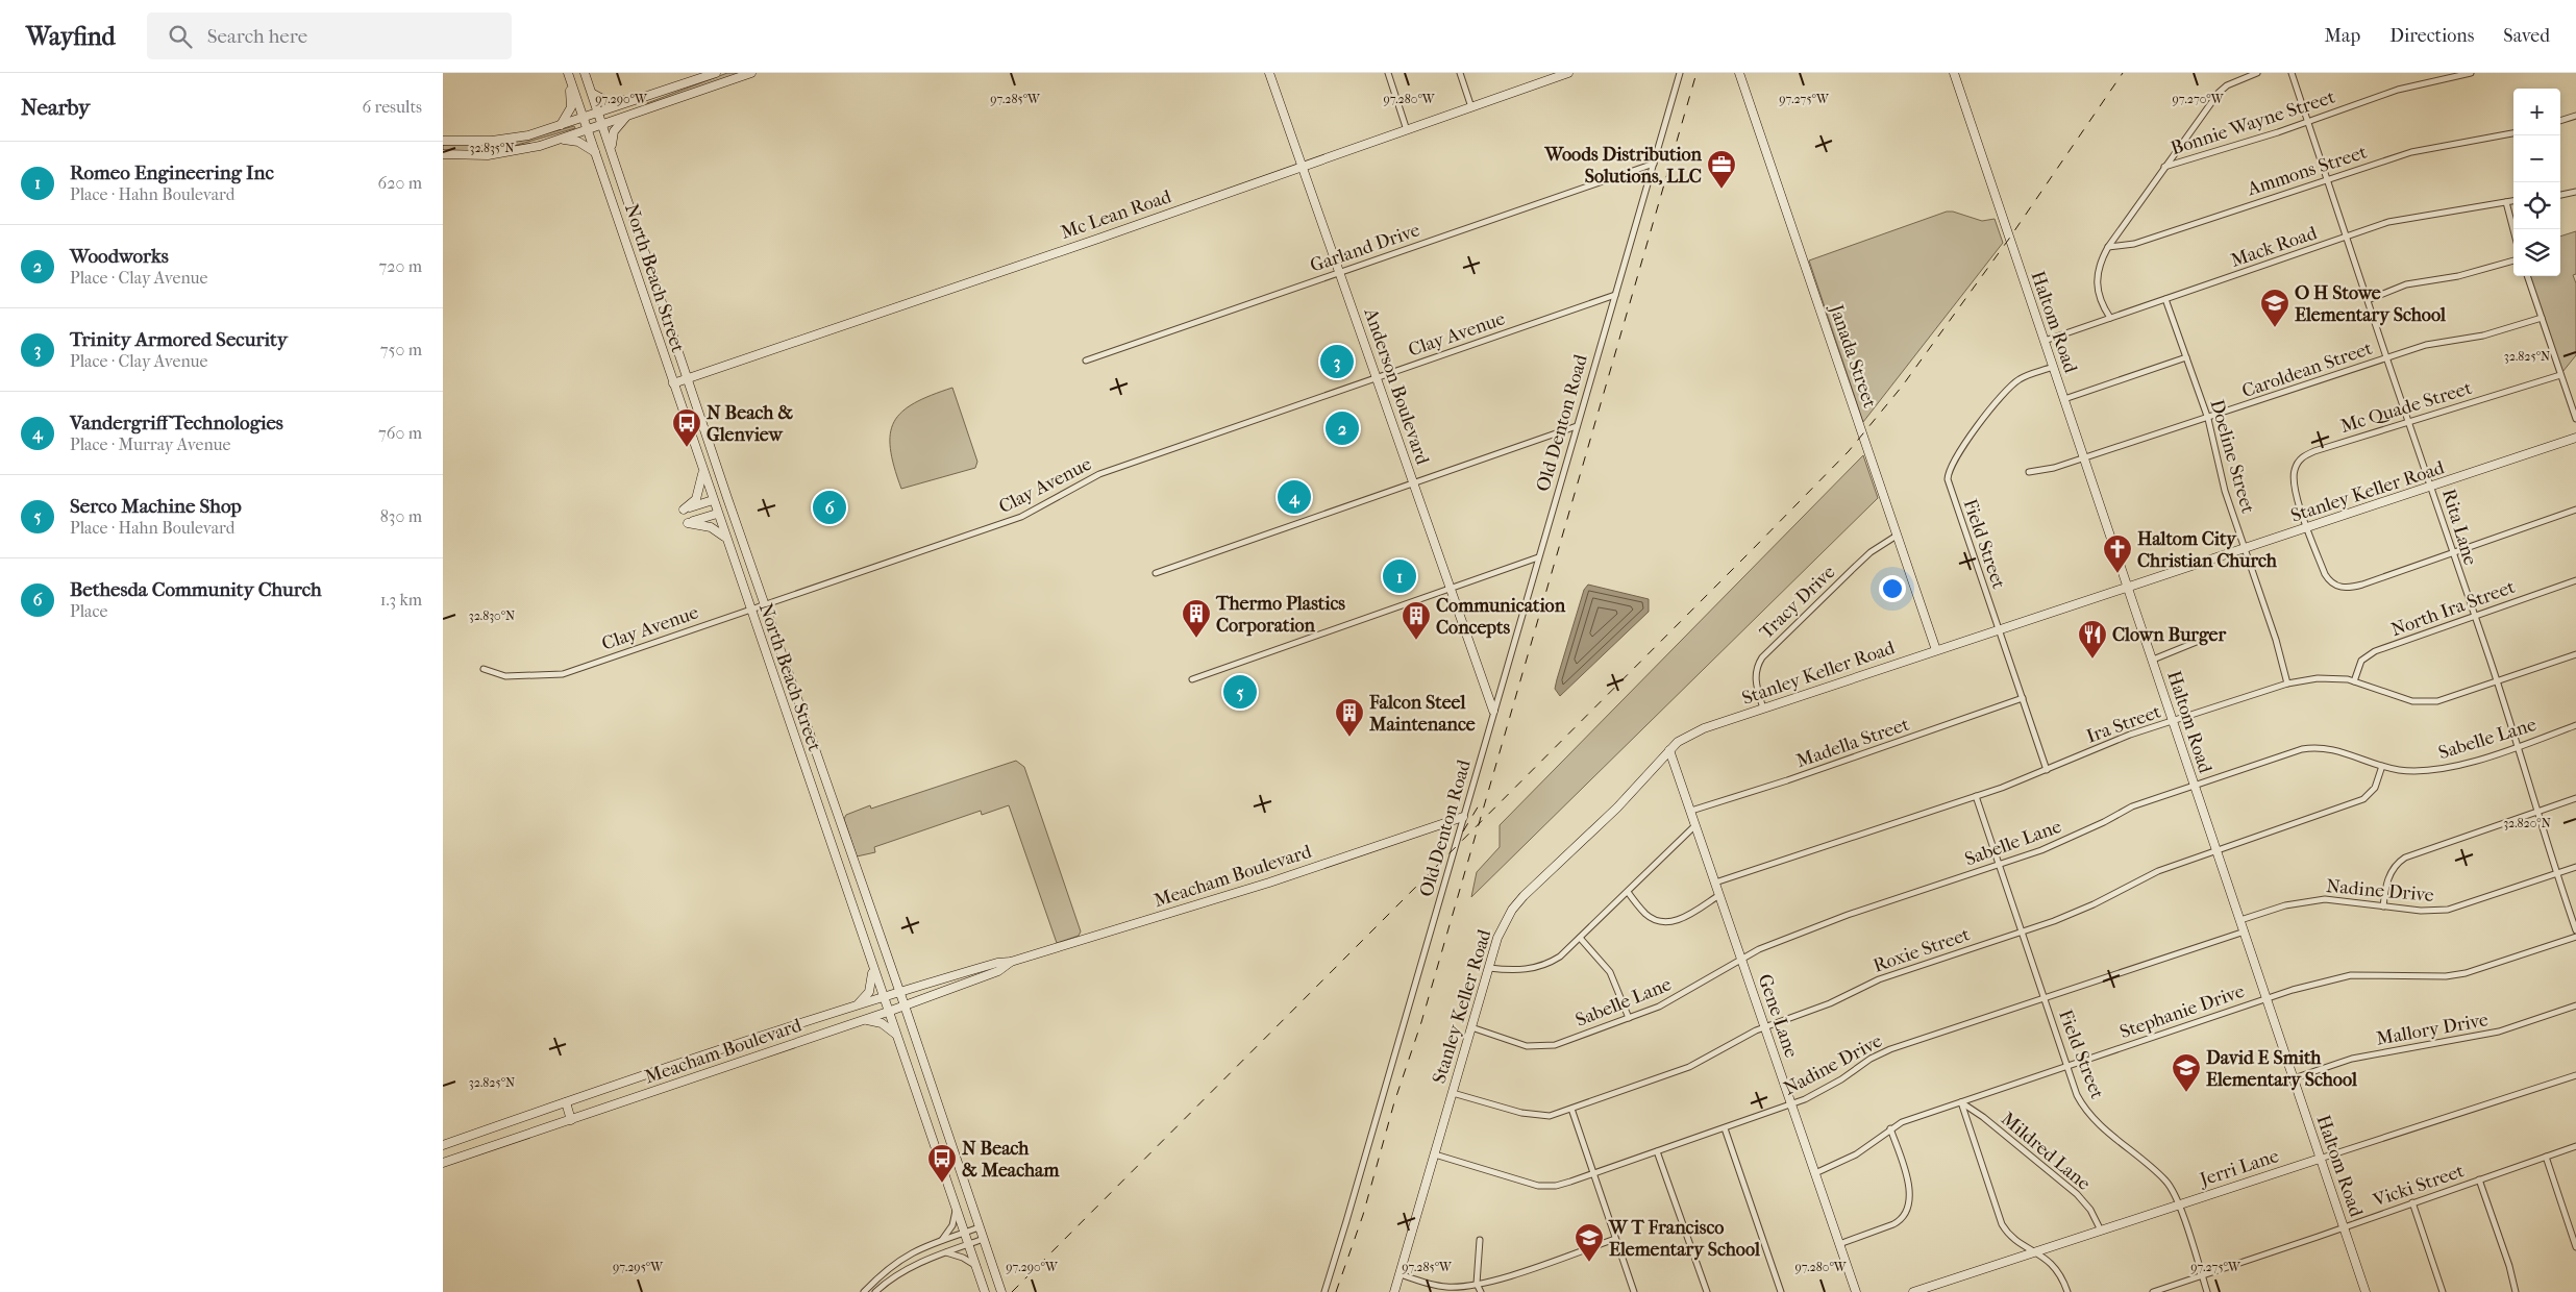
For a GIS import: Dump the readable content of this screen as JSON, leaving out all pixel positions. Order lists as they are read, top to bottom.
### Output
{
  "streets": {
    "main road": [
      "Mc Lean Road",
      "North Beach Street",
      "Haltom Road",
      "Janada Street",
      "Anderson Boulevard",
      "Stanley Keller Road",
      "Meacham Boulevard",
      "Gene Lane",
      "Jerri Lane"
    ],
    "street": [
      "Bonnie Wayne Street",
      "Ammons Street",
      "Mack Road",
      "Garland Drive",
      "Clay Avenue",
      "Caroldean Street",
      "Mc Quade Street",
      "Old Denton Road",
      "Doeline Street",
      "Rita Lane",
      "Field Street",
      "Tracy Drive",
      "North Ira Street",
      "Ira Street",
      "Sabelle Lane",
      "Madella Street",
      "Nadine Drive",
      "Roxie Street",
      "Stephanie Drive",
      "Mallory Drive",
      "Mildred Lane",
      "Vicki Street"
    ]
  },
  "crossings": [
    ["Bonnie Wayne Street", "Rita Lane"],
    ["Ammons Street", "Rita Lane"],
    ["Mc Lean Road", "North Beach Street"],
    ["Mc Lean Road", "Anderson Boulevard"],
    ["Mack Road", "Haltom Road"],
    ["Mack Road", "Doeline Street"],
    ["Mack Road", "Rita Lane"],
    ["Garland Drive", "Anderson Boulevard"],
    ["Garland Drive", "Old Denton Road"],
    ["North Beach Street", "Clay Avenue"],
    ["North Beach Street", "Meacham Boulevard"],
    ["Haltom Road", "Caroldean Street"],
    ["Haltom Road", "Stanley Keller Road"],
    ["Haltom Road", "Field Street"],
    ["Haltom Road", "Ira Street"],
    ["Haltom Road", "Sabelle Lane"],
    ["Haltom Road", "Nadine Drive"],
    ["Haltom Road", "Roxie Street"],
    ["Haltom Road", "Stephanie Drive"],
    ["Haltom Road", "Mallory Drive"],
    ["Haltom Road", "Jerri Lane"],
    ["Haltom Road", "Vicki Street"],
    ["Clay Avenue", "Anderson Boulevard"],
    ["Clay Avenue", "Old Denton Road"],
    ["Janada Street", "Stanley Keller Road"],
    ["Janada Street", "Tracy Drive"],
    ["Caroldean Street", "Doeline Street"],
    ["Caroldean Street", "Rita Lane"],
    ["Anderson Boulevard", "Old Denton Road"],
    ["Mc Quade Street", "Stanley Keller Road"],
    ["Mc Quade Street", "Rita Lane"],
    ["Old Denton Road", "Meacham Boulevard"],
    ["Doeline Street", "Stanley Keller Road"],
    ["Doeline Street", "Ira Street"],
    ["Stanley Keller Road", "Rita Lane"],
    ["Stanley Keller Road", "Field Street"],
    ["Stanley Keller Road", "Tracy Drive"],
    ["Stanley Keller Road", "Sabelle Lane"],
    ["Stanley Keller Road", "Nadine Drive"],
    ["Stanley Keller Road", "Roxie Street"],
    ["Stanley Keller Road", "Gene Lane"],
    ["Rita Lane", "North Ira Street"],
    ["Rita Lane", "Ira Street"],
    ["Rita Lane", "Sabelle Lane"],
    ["Rita Lane", "Nadine Drive"],
    ["Field Street", "Ira Street"],
    ["Field Street", "Sabelle Lane"],
    ["Field Street", "Madella Street"],
    ["Field Street", "Nadine Drive"],
    ["Field Street", "Roxie Street"],
    ["Field Street", "Stephanie Drive"],
    ["Field Street", "Jerri Lane"],
    ["Field Street", "Vicki Street"],
    ["North Ira Street", "Ira Street"],
    ["Ira Street", "Gene Lane"],
    ["Sabelle Lane", "Roxie Street"],
    ["Sabelle Lane", "Gene Lane"],
    ["Madella Street", "Gene Lane"],
    ["Nadine Drive", "Gene Lane"],
    ["Roxie Street", "Gene Lane"],
    ["Stephanie Drive", "Gene Lane"],
    ["Stephanie Drive", "Mildred Lane"],
    ["Mildred Lane", "Jerri Lane"]
  ],
  "places": {
    "office": ["Woods Distribution Solutions, LLC"],
    "school or university": ["O H Stowe Elementary School", "David E Smith Elementary School", "W T Francisco Elementary School"],
    "bus stop": ["N Beach & Glenview", "N Beach & Meacham"],
    "church": ["Haltom City Christian Church"],
    "building": ["Thermo Plastics Corporation", "Communication Concepts", "Falcon Steel Maintenance"],
    "restaurant": ["Clown Burger"]
  },
  "page": {
    "header": "Wayfind",
    "search": "Search here",
    "nav": ["Map", "Directions", "Saved"],
    "heading": ["Nearby", "6 results"],
    "map_buttons": ["+", "−"],
    "list": [
      {
        "mark": "1",
        "name": "Romeo Engineering Inc",
        "note": "Place · Hahn Boulevard",
        "value": "620 m"
      },
      {
        "mark": "2",
        "name": "Woodworks",
        "note": "Place · Clay Avenue",
        "value": "720 m"
      },
      {
        "mark": "3",
        "name": "Trinity Armored Security",
        "note": "Place · Clay Avenue",
        "value": "750 m"
      },
      {
        "mark": "4",
        "name": "Vandergriff Technologies",
        "note": "Place · Murray Avenue",
        "value": "760 m"
      },
      {
        "mark": "5",
        "name": "Serco Machine Shop",
        "note": "Place · Hahn Boulevard",
        "value": "830 m"
      },
      {
        "mark": "6",
        "name": "Bethesda Community Church",
        "note": "Place",
        "value": "1.3 km"
      }
    ],
    "pins": [
      "3",
      "2",
      "4",
      "6",
      "1",
      "5"
    ]
  },
  "coordinates": [
    "97.290°W",
    "97.285°W",
    "97.280°W",
    "97.275°W",
    "97.270°W",
    "32.835°N",
    "32.825°N",
    "32.830°N",
    "32.820°N",
    "97.295°W"
  ]
}
